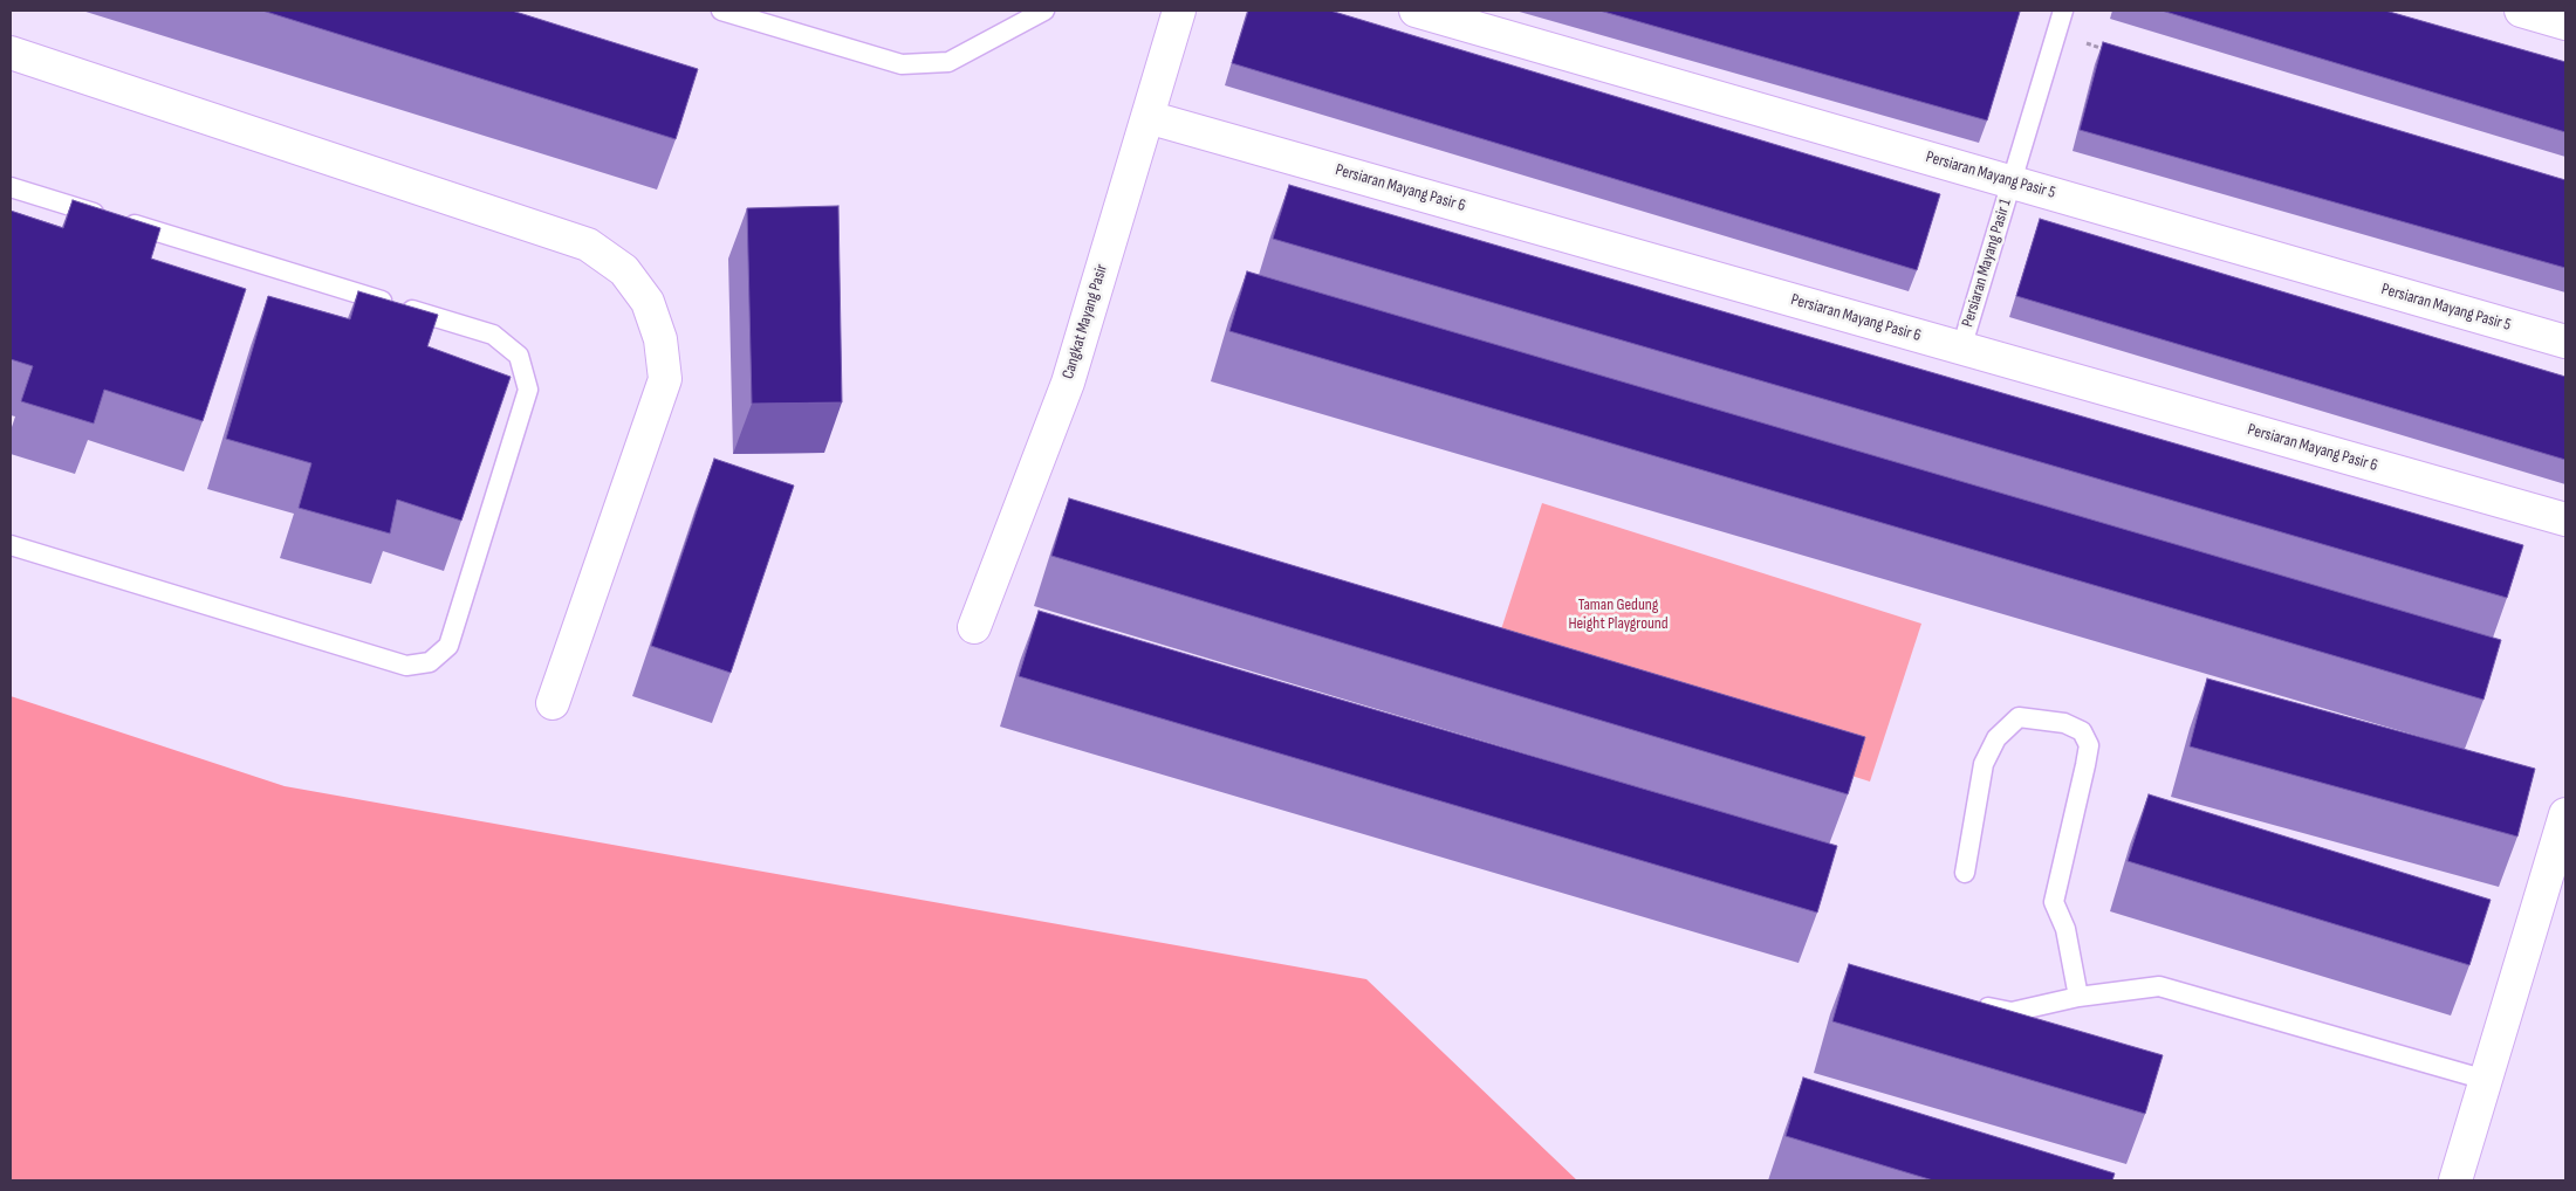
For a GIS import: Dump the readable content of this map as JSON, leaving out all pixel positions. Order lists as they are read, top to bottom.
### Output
{
  "streets": {
    "street": ["Persiaran Mayang Pasir 5", "Persiaran Mayang Pasir 6", "Cangkat Mayang Pasir"],
    "lane": ["Persiaran Mayang Pasir 1"]
  },
  "crossings": [
    ["Persiaran Mayang Pasir 5", "Persiaran Mayang Pasir 1"],
    ["Persiaran Mayang Pasir 6", "Persiaran Mayang Pasir 1"],
    ["Persiaran Mayang Pasir 6", "Cangkat Mayang Pasir"]
  ],
  "parks": ["Taman Gedung Height Playground"]
}
